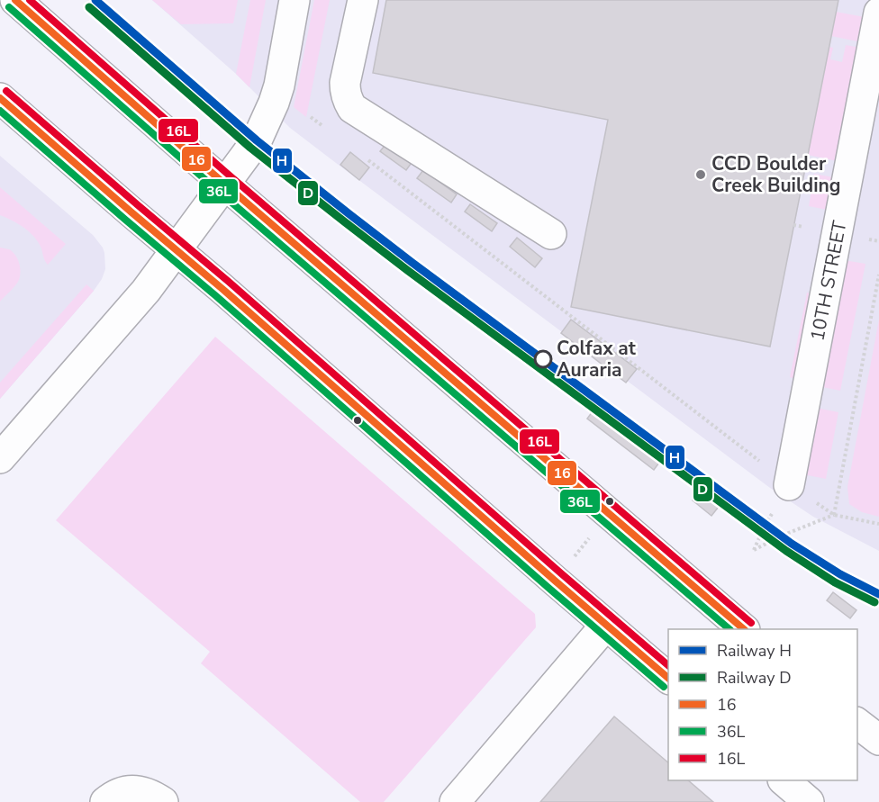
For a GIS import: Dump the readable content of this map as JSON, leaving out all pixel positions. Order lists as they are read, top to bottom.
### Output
{
  "streets": {
    "main road": ["10TH STREET"]
  },
  "places": ["CCD Boulder Creek Building", "Colfax at Auraria"],
  "lines": [
    "rail line H",
    "transit line 16",
    "transit line 16L",
    "rail line D",
    "transit line 36L"
  ],
  "legend": [
    "Railway H",
    "Railway D",
    "16",
    "36L",
    "16L"
  ]
}
